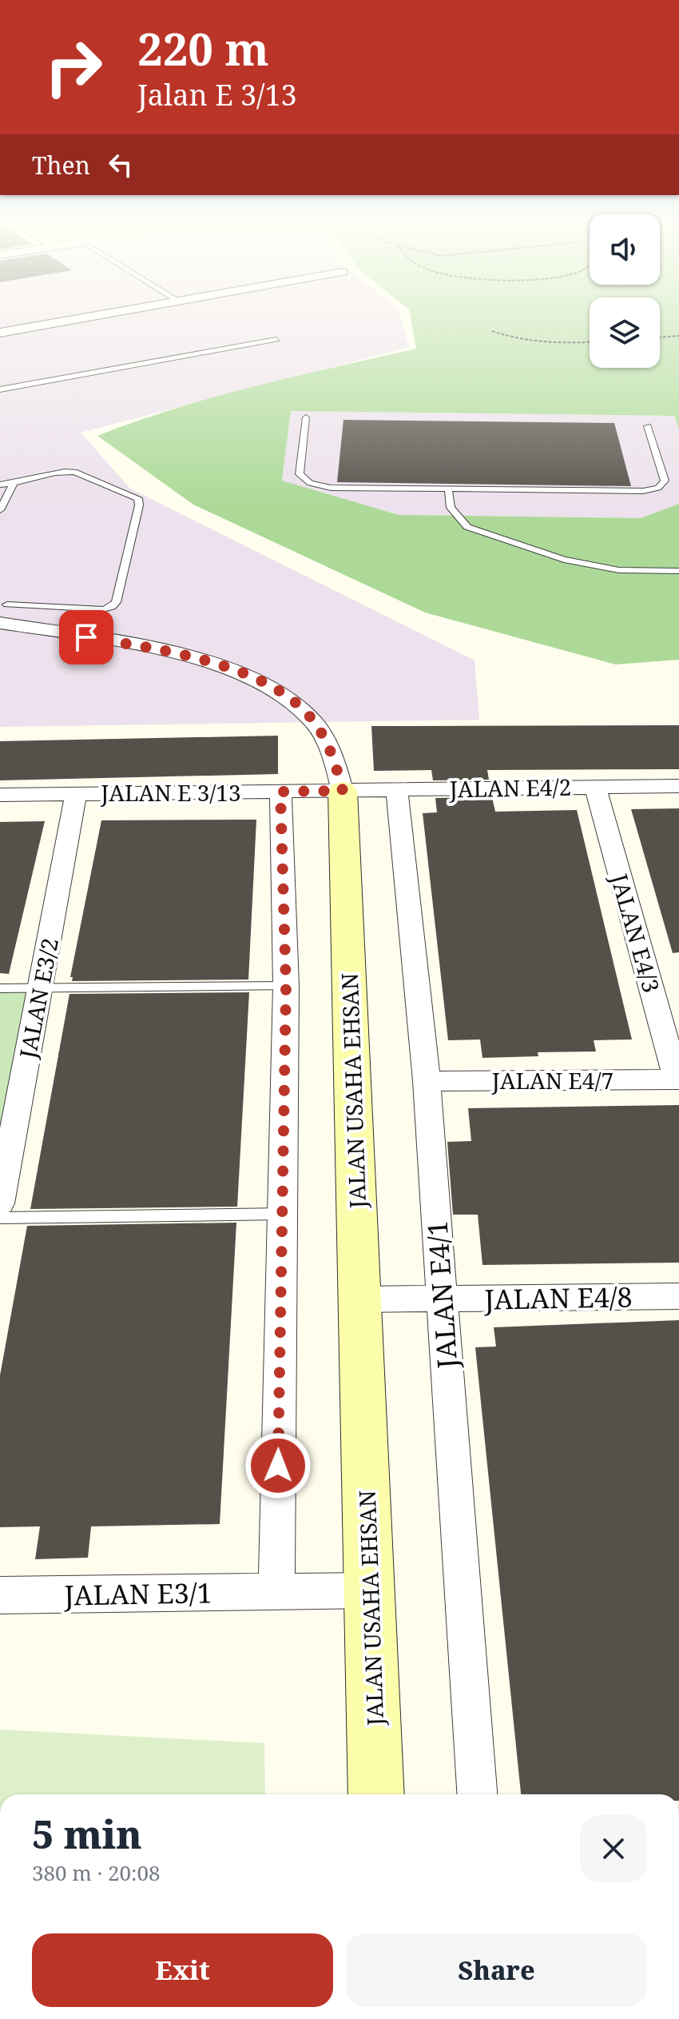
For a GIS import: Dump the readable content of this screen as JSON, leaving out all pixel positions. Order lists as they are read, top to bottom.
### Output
{
  "streets": {
    "street": [
      "JALAN E4/2",
      "JALAN E 3/13",
      "JALAN E4/3",
      "JALAN E3/2",
      "JALAN E4/7",
      "JALAN USAHA EHSAN",
      "JALAN E4/1",
      "JALAN E4/8",
      "JALAN E3/1"
    ]
  },
  "crossings": [
    ["JALAN E4/2", "JALAN E 3/13"],
    ["JALAN E4/2", "JALAN E4/3"],
    ["JALAN E4/2", "JALAN USAHA EHSAN"],
    ["JALAN E4/2", "JALAN E4/1"],
    ["JALAN E 3/13", "JALAN E3/2"],
    ["JALAN E 3/13", "JALAN USAHA EHSAN"],
    ["JALAN E4/3", "JALAN E4/7"],
    ["JALAN E4/7", "JALAN E4/1"],
    ["JALAN USAHA EHSAN", "JALAN E4/8"],
    ["JALAN USAHA EHSAN", "JALAN E3/1"],
    ["JALAN E4/1", "JALAN E4/8"]
  ],
  "page": {
    "turn": ["220 m", "Jalan E 3/13"],
    "then": "Then",
    "heading": ["5 min", "380 m · 20:08"],
    "buttons": ["Exit", "Share"]
  }
}
